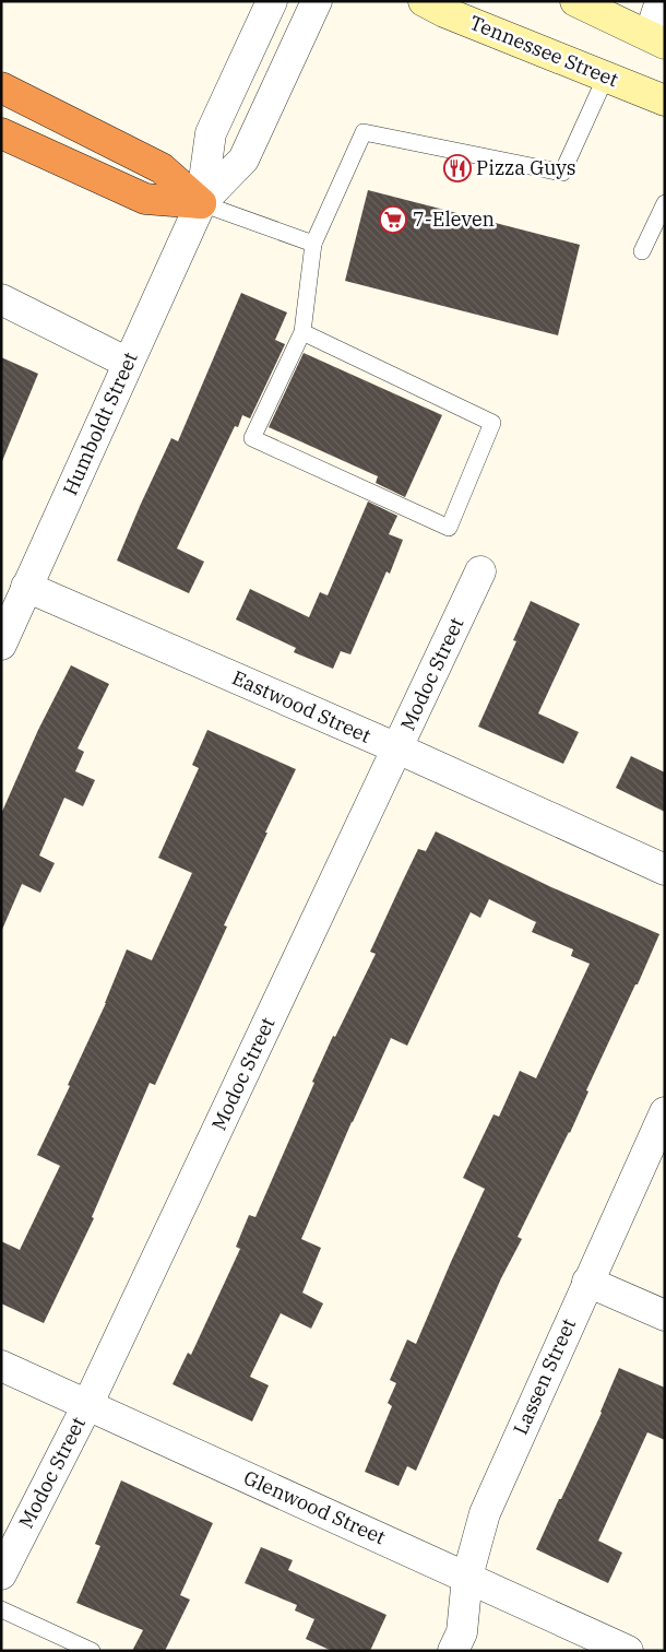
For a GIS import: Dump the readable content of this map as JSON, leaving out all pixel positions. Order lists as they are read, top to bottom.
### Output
{
  "streets": {
    "main road": ["Tennessee Street"],
    "street": [
      "Humboldt Street",
      "Modoc Street",
      "Eastwood Street",
      "Lassen Street",
      "Glenwood Street"
    ]
  },
  "crossings": [
    ["Humboldt Street", "Eastwood Street"],
    ["Modoc Street", "Eastwood Street"],
    ["Modoc Street", "Glenwood Street"],
    ["Lassen Street", "Glenwood Street"]
  ],
  "places": {
    "restaurant": ["Pizza Guys"],
    "supermarket": ["7-Eleven"]
  }
}
